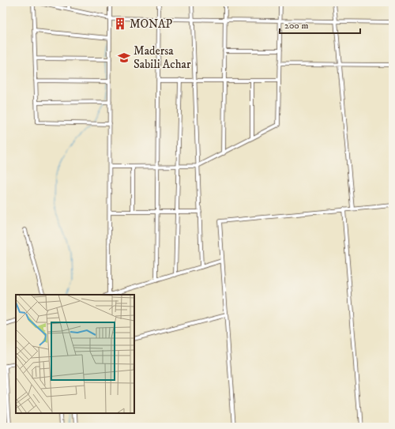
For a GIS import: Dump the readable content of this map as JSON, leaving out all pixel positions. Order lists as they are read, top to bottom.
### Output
{
  "places": {
    "building": ["MONAP"],
    "school or university": ["Madersa Sabili Achar"]
  },
  "scale_bar": "200 m"
}
